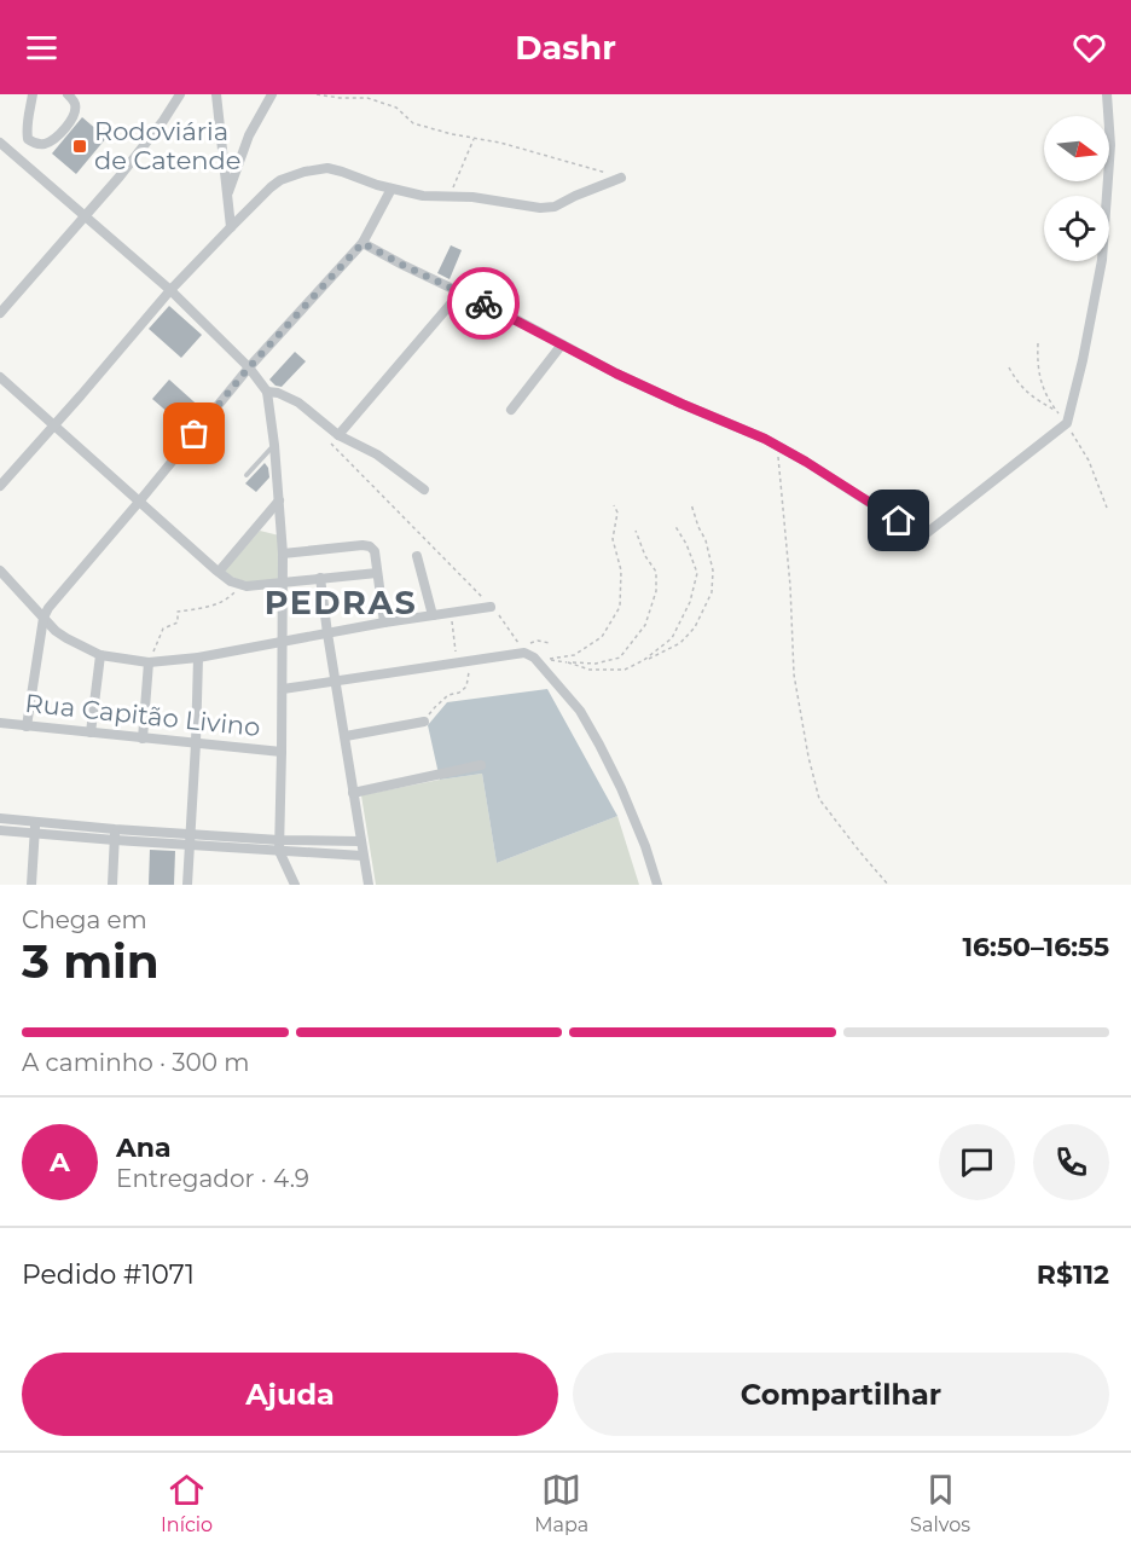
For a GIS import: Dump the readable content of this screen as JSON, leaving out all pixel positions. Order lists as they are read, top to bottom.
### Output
{
  "streets": {
    "street": ["Rua Capitão Livino"]
  },
  "districts": ["PEDRAS"],
  "places": {
    "transit": ["Rodoviária de Catende"]
  },
  "north": "right",
  "page": {
    "header": "Dashr",
    "heading": ["3 min", "Chega em", "16:50–16:55"],
    "panel": [
      "Ana",
      "Entregador · 4.9",
      "Pedido #1071",
      "R$112"
    ],
    "bar": "A caminho · 300 m",
    "round": "A",
    "buttons": ["Ajuda", "Compartilhar"],
    "tabs": ["Início", "Mapa", "Salvos"]
  }
}
